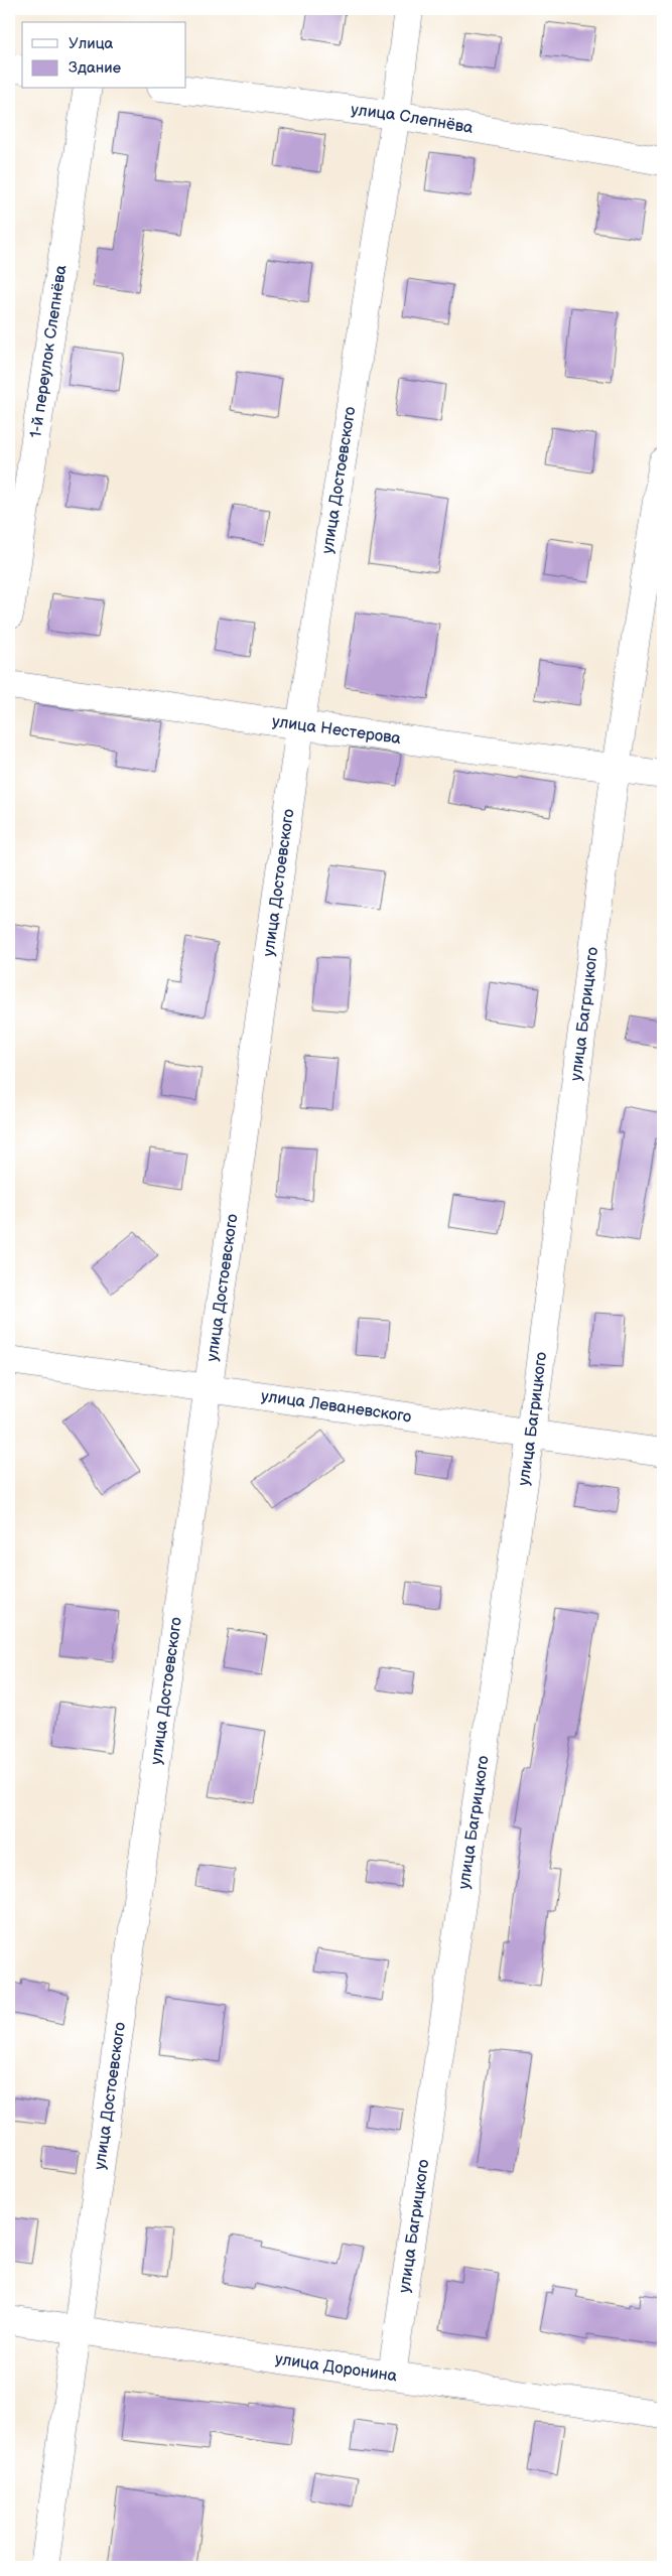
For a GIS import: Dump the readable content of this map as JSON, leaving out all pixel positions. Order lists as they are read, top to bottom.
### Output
{
  "streets": {
    "street": [
      "улица Слепнёва",
      "1-й переулок Слепнёва",
      "улица Достоевского",
      "улица Нестерова",
      "улица Багрицкого",
      "улица Леваневского",
      "улица Доронина"
    ]
  },
  "crossings": [
    ["улица Слепнёва", "улица Достоевского"],
    ["улица Достоевского", "улица Нестерова"],
    ["улица Достоевского", "улица Леваневского"],
    ["улица Достоевского", "улица Доронина"],
    ["улица Нестерова", "улица Багрицкого"],
    ["улица Багрицкого", "улица Леваневского"],
    ["улица Багрицкого", "улица Доронина"]
  ],
  "legend": ["Улица", "Здание"]
}
